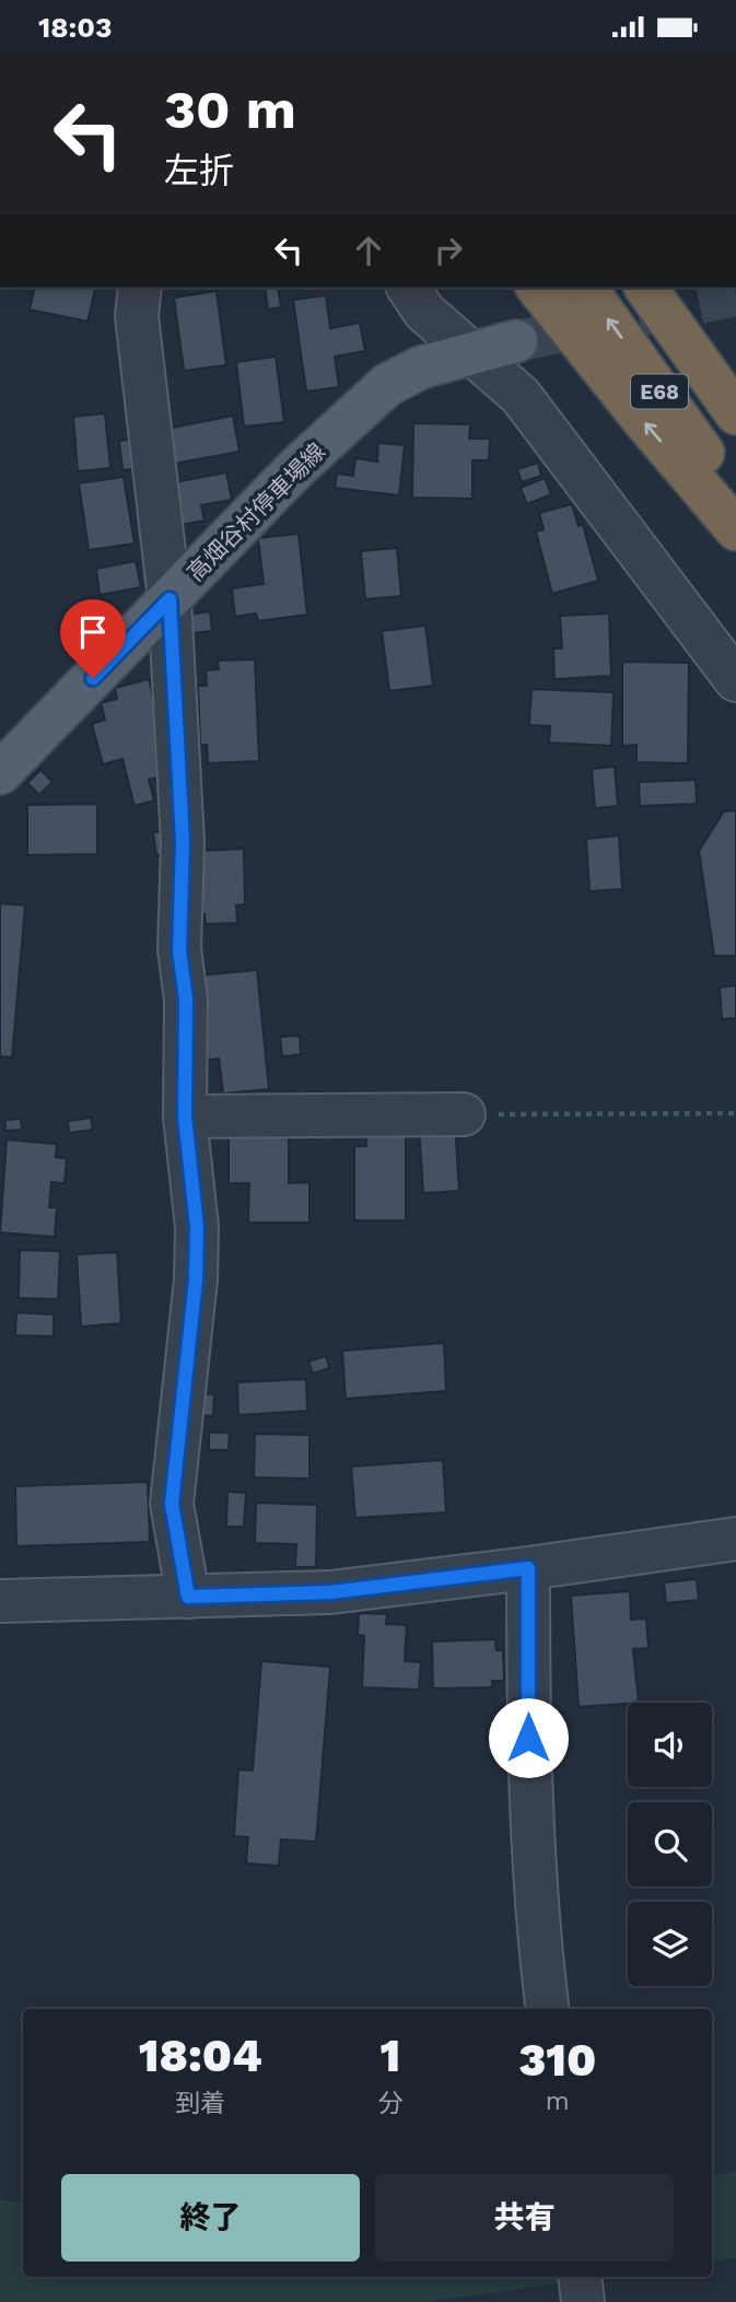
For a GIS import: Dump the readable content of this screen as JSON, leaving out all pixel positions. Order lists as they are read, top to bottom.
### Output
{
  "streets": {
    "highway": ["E68"],
    "main road": ["高畑谷村停車場線"]
  },
  "page": {
    "status": "18:03",
    "turn": ["30 m", "左折"],
    "eta": [
      "18:04",
      "到着",
      "1",
      "分",
      "310",
      "m"
    ],
    "buttons": ["終了", "共有"]
  }
}
